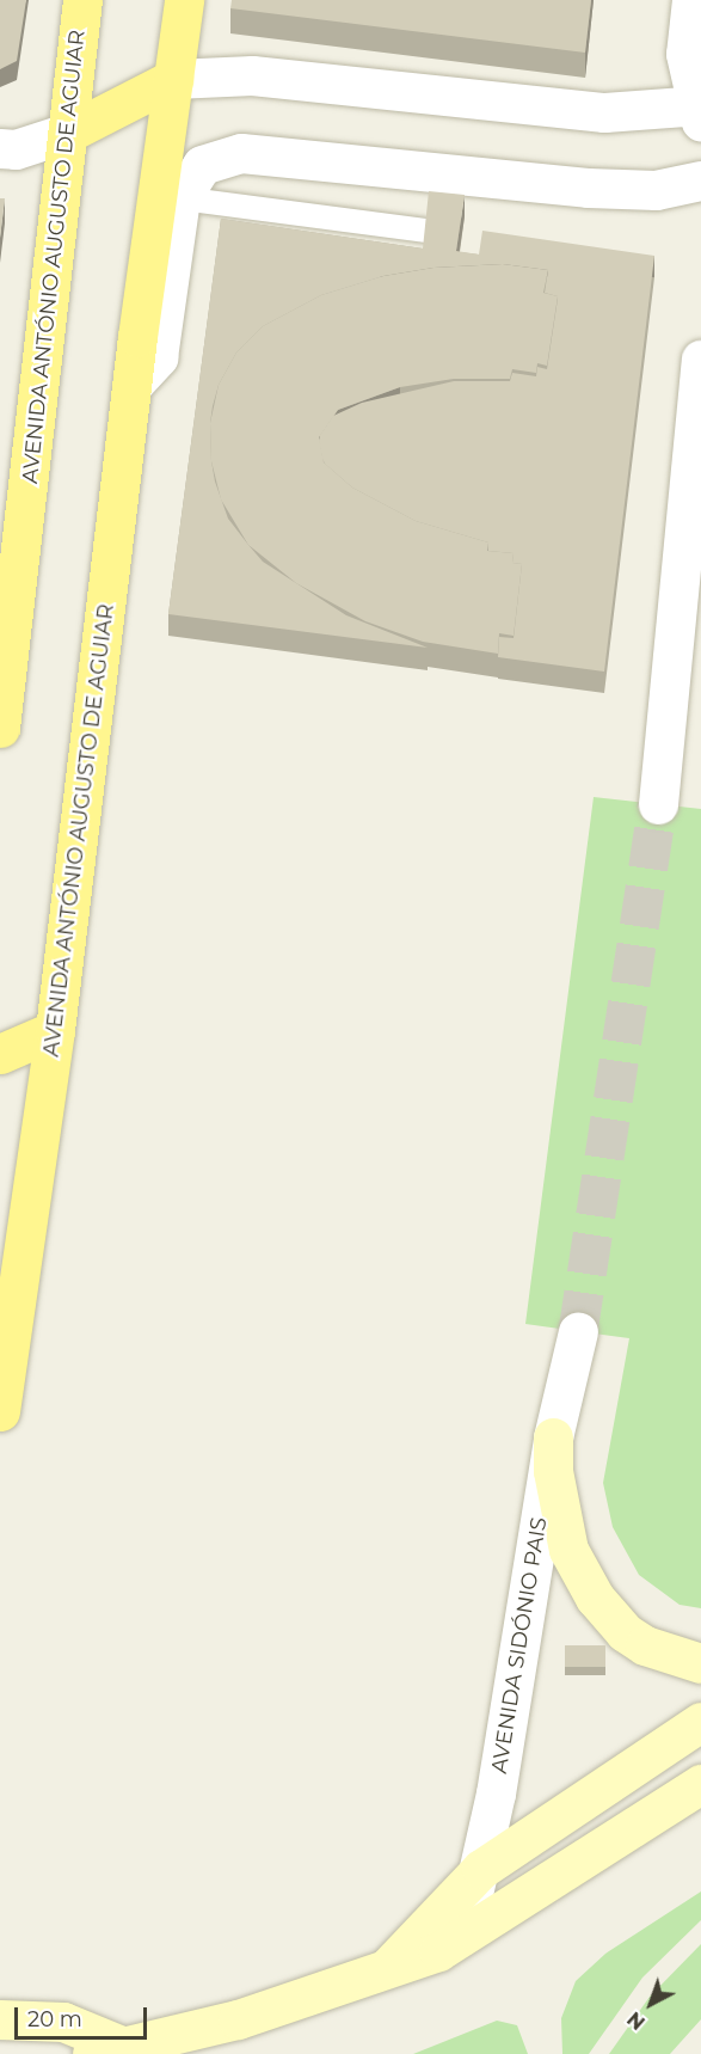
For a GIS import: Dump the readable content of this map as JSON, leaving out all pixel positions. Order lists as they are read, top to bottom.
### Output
{
  "streets": {
    "main road": ["AVENIDA ANTÓNIO AUGUSTO DE AGUIAR"],
    "street": ["AVENIDA SIDÓNIO PAIS"]
  },
  "scale_bar": "20 m",
  "north": "bottom left"
}
